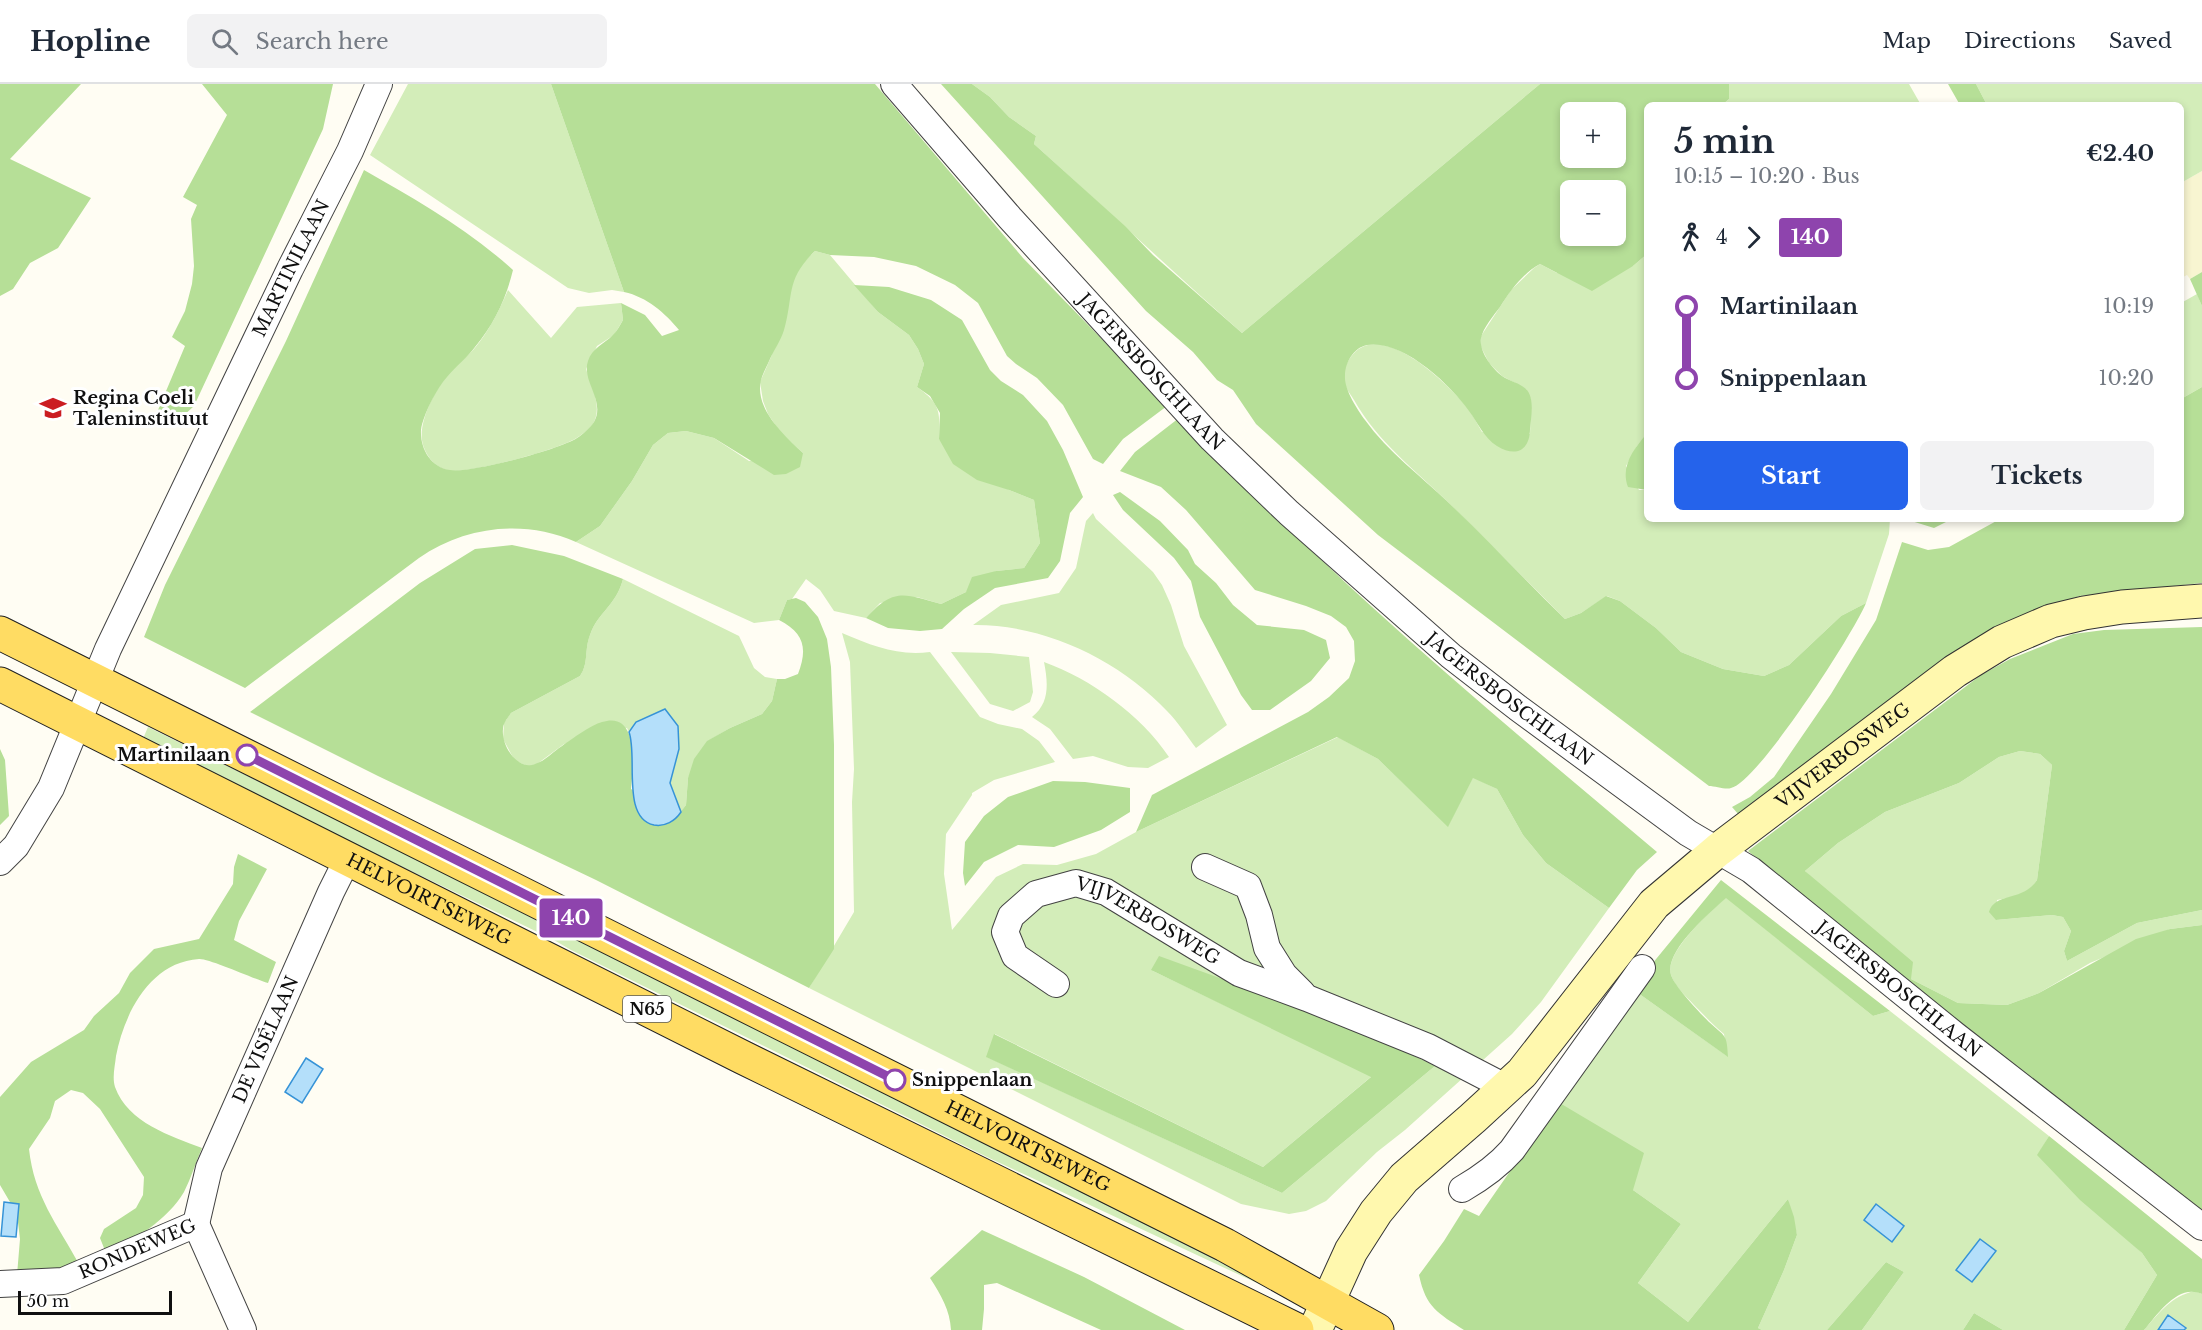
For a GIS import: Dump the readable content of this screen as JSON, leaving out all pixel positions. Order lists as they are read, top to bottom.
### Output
{
  "streets": {
    "main road": ["VIJVERBOSWEG", "HELVOIRTSEWEG", "N65"],
    "street": [
      "MARTINILAAN",
      "JAGERSBOSCHLAAN",
      "DE VISÉLAAN",
      "RONDEWEG"
    ]
  },
  "crossings": [
    ["MARTINILAAN", "HELVOIRTSEWEG"],
    ["JAGERSBOSCHLAAN", "VIJVERBOSWEG"],
    ["VIJVERBOSWEG", "HELVOIRTSEWEG"],
    ["HELVOIRTSEWEG", "DE VISÉLAAN"],
    ["DE VISÉLAAN", "RONDEWEG"]
  ],
  "places": {
    "school or university": ["Regina Coeli Taleninstituut"],
    "other": ["Martinilaan", "Snippenlaan"]
  },
  "lines": ["bus line 140"],
  "scale_bar": "50 m",
  "page": {
    "header": "Hopline",
    "search": "Search here",
    "nav": ["Map", "Directions", "Saved"],
    "on_map": "140",
    "map_buttons": ["+", "−"],
    "heading": ["5 min", "10:15 – 10:20 · Bus", "€2.40"],
    "legs": ["4", "140"],
    "list": [
      {
        "name": "Martinilaan",
        "value": "10:19"
      },
      {
        "name": "Snippenlaan",
        "value": "10:20"
      }
    ],
    "buttons": ["Start", "Tickets"],
    "scale": "50 m"
  }
}
